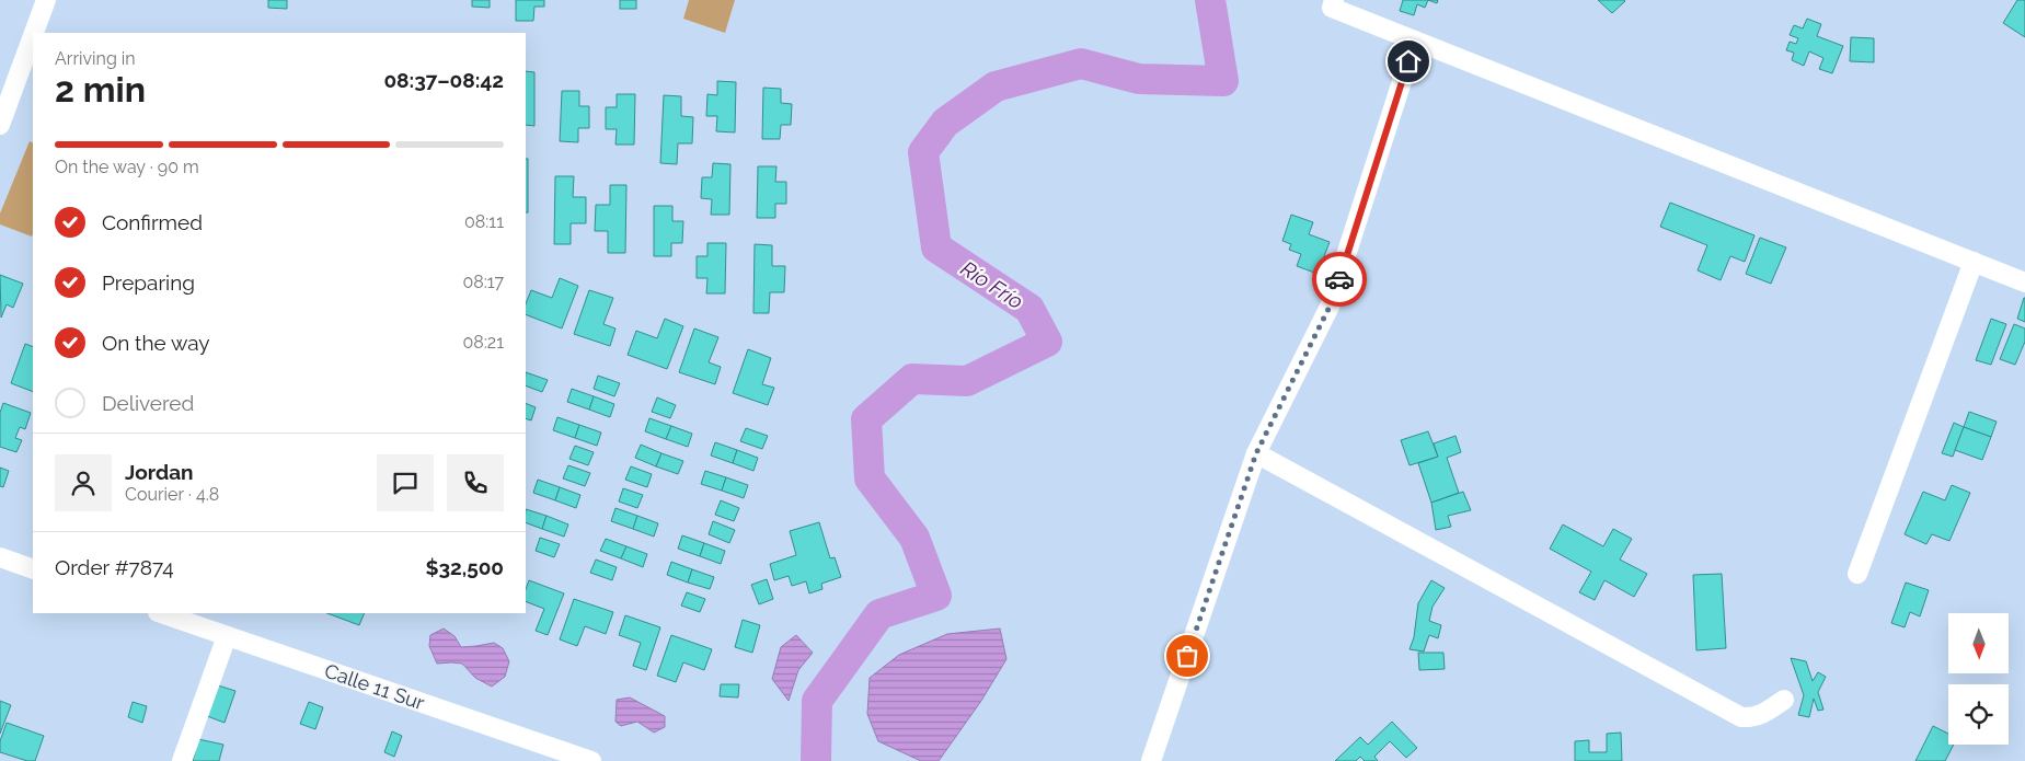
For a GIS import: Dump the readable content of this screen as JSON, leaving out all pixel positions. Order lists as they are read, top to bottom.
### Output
{
  "streets": {
    "street": ["Calle 11 Sur"]
  },
  "water": ["Río Frío"],
  "north": "bottom",
  "page": {
    "heading": ["2 min", "Arriving in", "08:37–08:42"],
    "panel": [
      "Jordan",
      "Courier · 4.8",
      "Order #7874",
      "$32,500"
    ],
    "bar": "On the way · 90 m",
    "list": [
      ["Confirmed", "08:11"],
      ["Preparing", "08:17"],
      ["On the way", "08:21"],
      "Delivered"
    ]
  }
}
